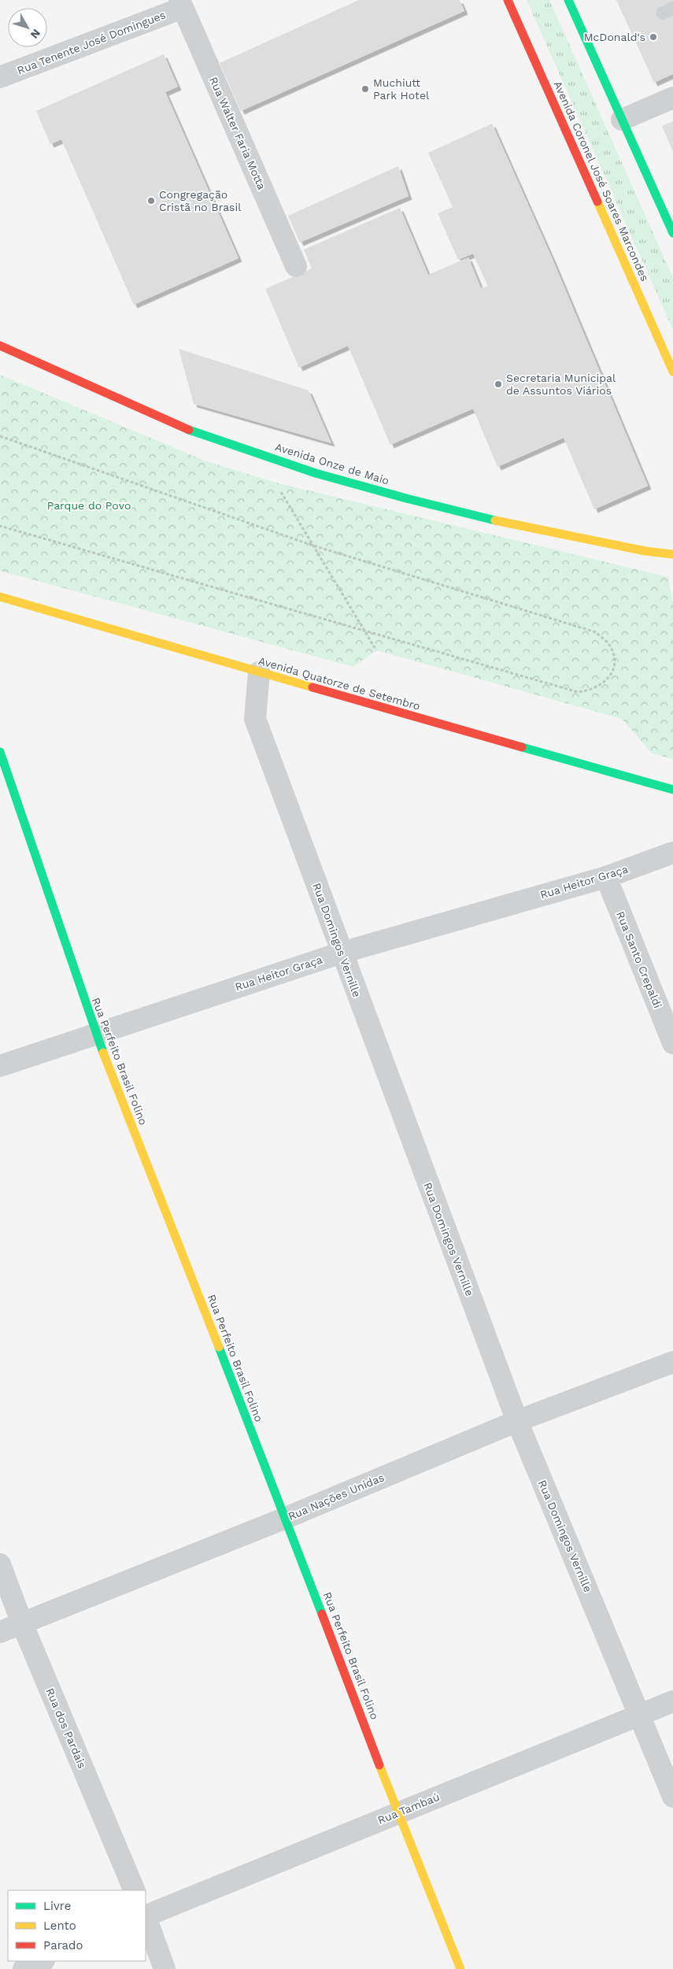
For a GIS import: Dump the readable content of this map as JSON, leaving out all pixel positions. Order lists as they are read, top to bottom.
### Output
{
  "streets": {
    "street": [
      "Rua Tenente José Domingues",
      "Rua Walter Faria Motta",
      "Avenida Coronel José Soares Marcondes",
      "Avenida Onze de Maio",
      "Avenida Quatorze de Setembro",
      "Rua Heitor Graça",
      "Rua Domingos Vernille",
      "Rua Santo Crepaldi",
      "Rua Perfeito Brasil Folino",
      "Rua Nações Unidas",
      "Rua dos Pardais",
      "Rua Tambaú"
    ]
  },
  "crossings": [
    ["Rua Tenente José Domingues", "Rua Walter Faria Motta"],
    ["Avenida Quatorze de Setembro", "Rua Domingos Vernille"],
    ["Rua Heitor Graça", "Rua Domingos Vernille"],
    ["Rua Heitor Graça", "Rua Santo Crepaldi"],
    ["Rua Heitor Graça", "Rua Perfeito Brasil Folino"],
    ["Rua Domingos Vernille", "Rua Nações Unidas"],
    ["Rua Domingos Vernille", "Rua Tambaú"],
    ["Rua Perfeito Brasil Folino", "Rua Nações Unidas"],
    ["Rua Perfeito Brasil Folino", "Rua Tambaú"],
    ["Rua Nações Unidas", "Rua dos Pardais"]
  ],
  "parks": ["Parque do Povo"],
  "places": [
    "McDonald's",
    "Muchiutt Park Hotel",
    "Congregação Cristã no Brasil",
    "Secretaria Municipal de Assuntos Viários"
  ],
  "legend": ["Livre", "Lento", "Parado"],
  "north": "bottom right"
}
